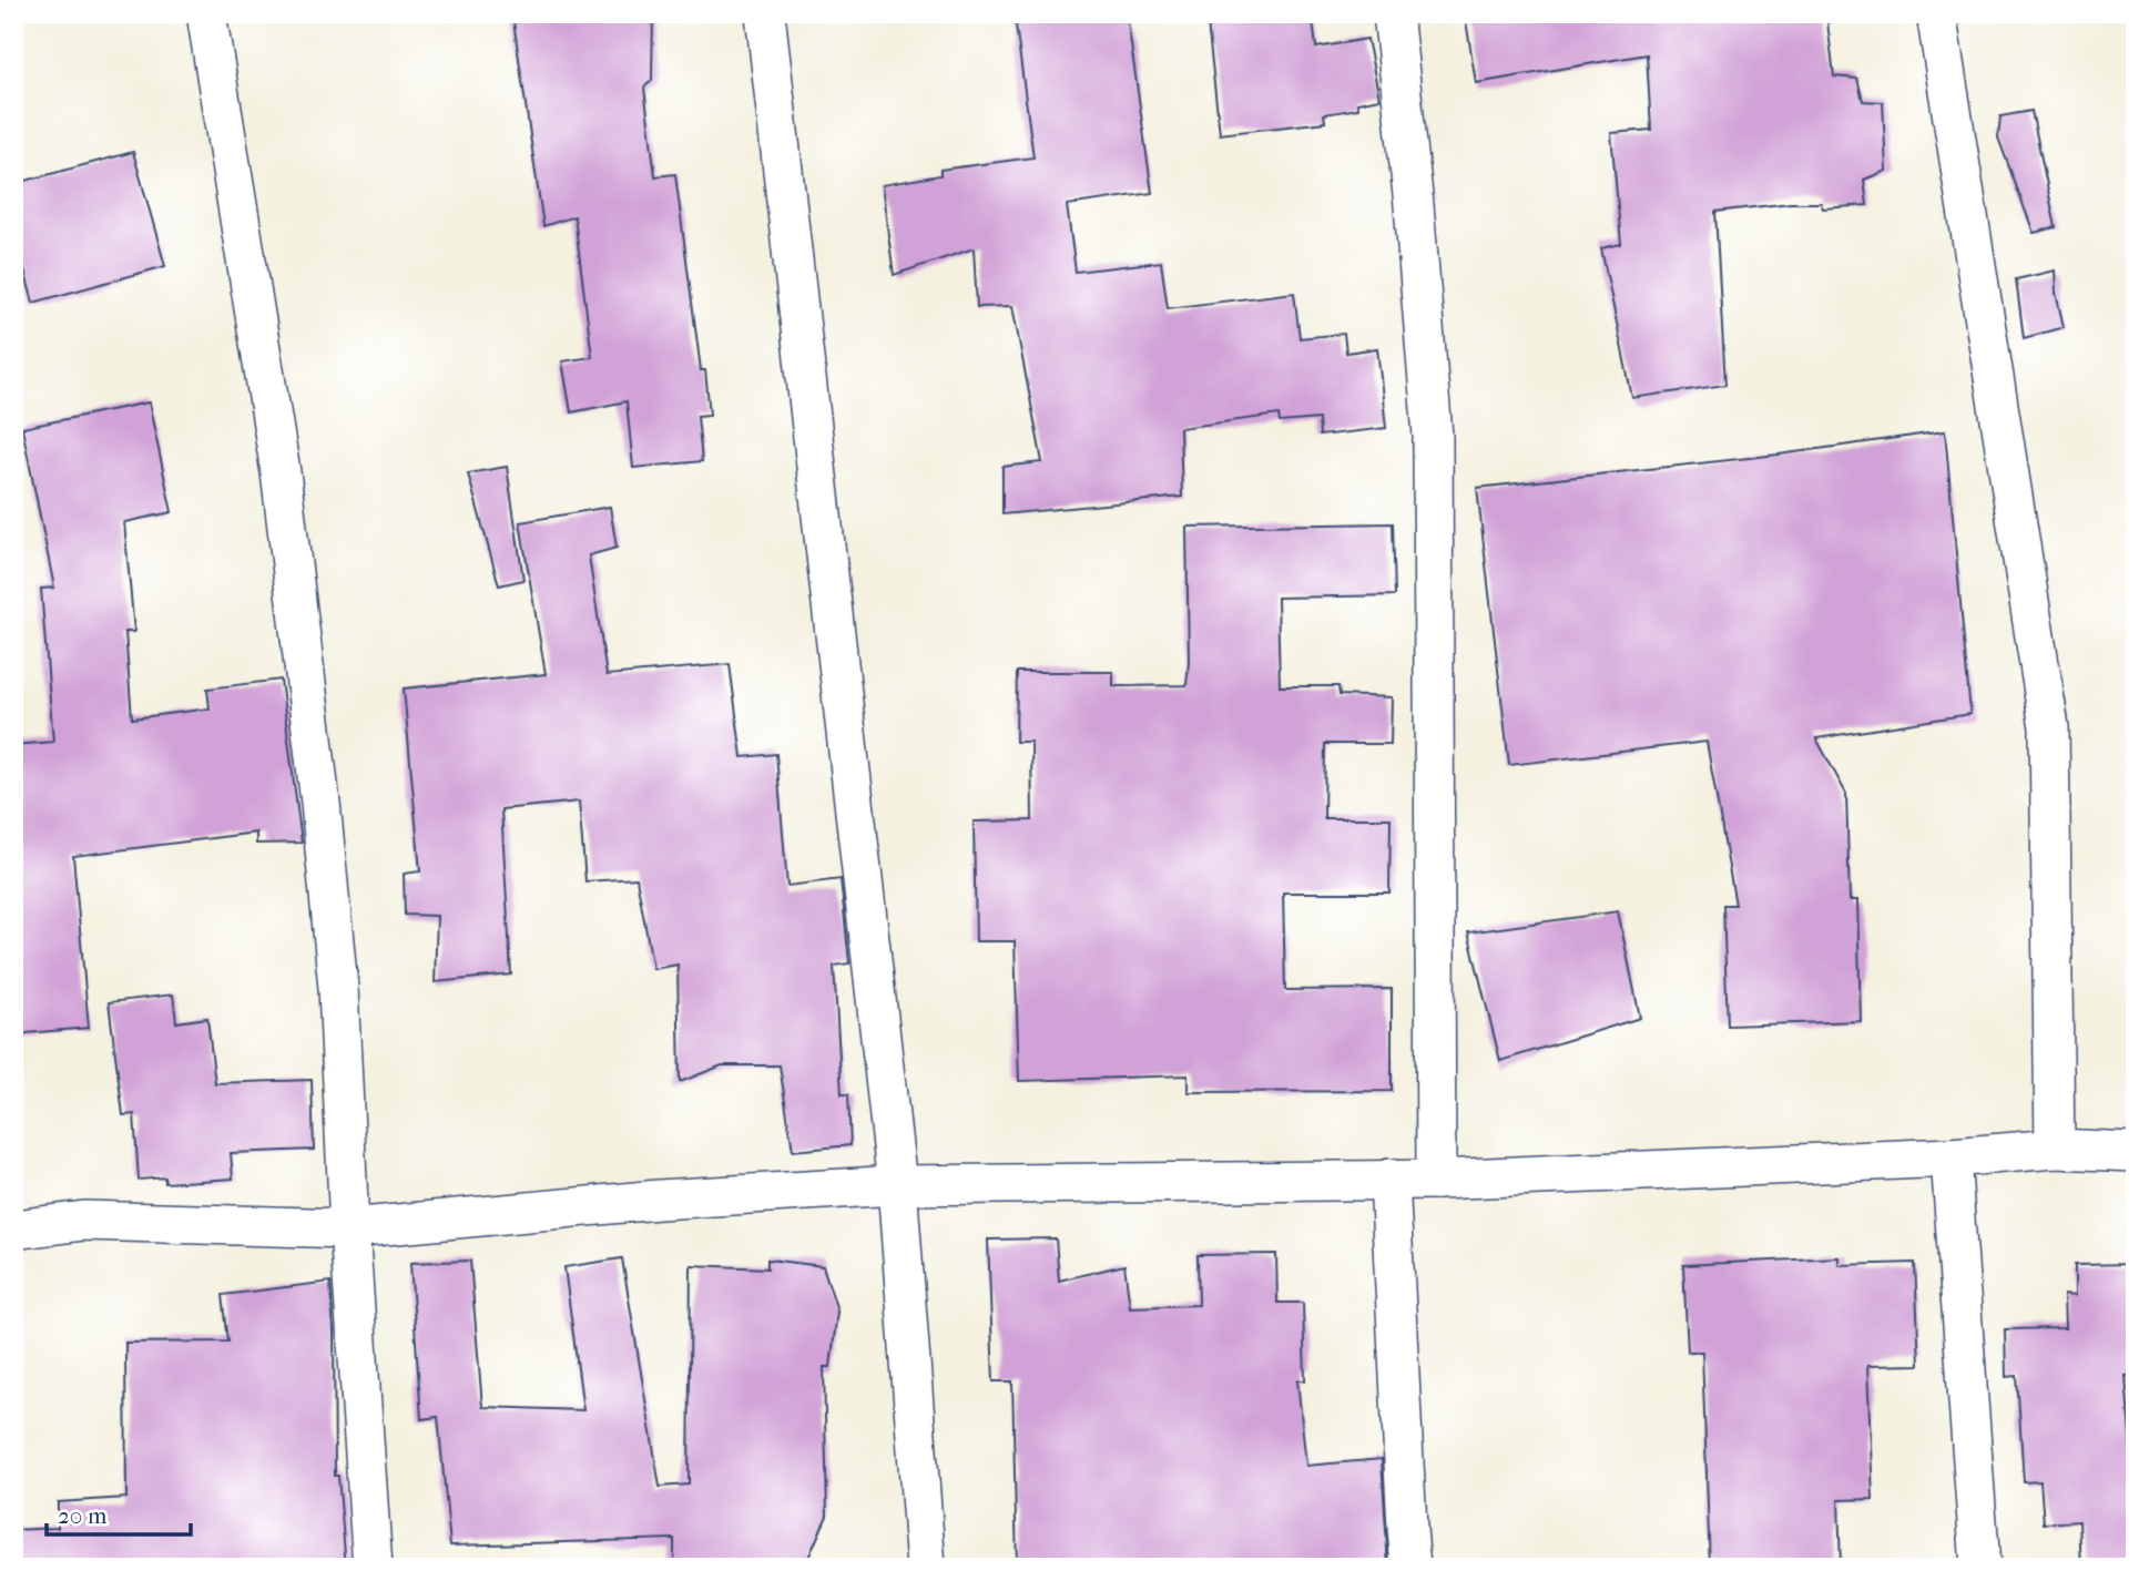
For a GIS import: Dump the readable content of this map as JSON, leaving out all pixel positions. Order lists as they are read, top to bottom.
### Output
{
  "scale_bar": "20 m"
}
